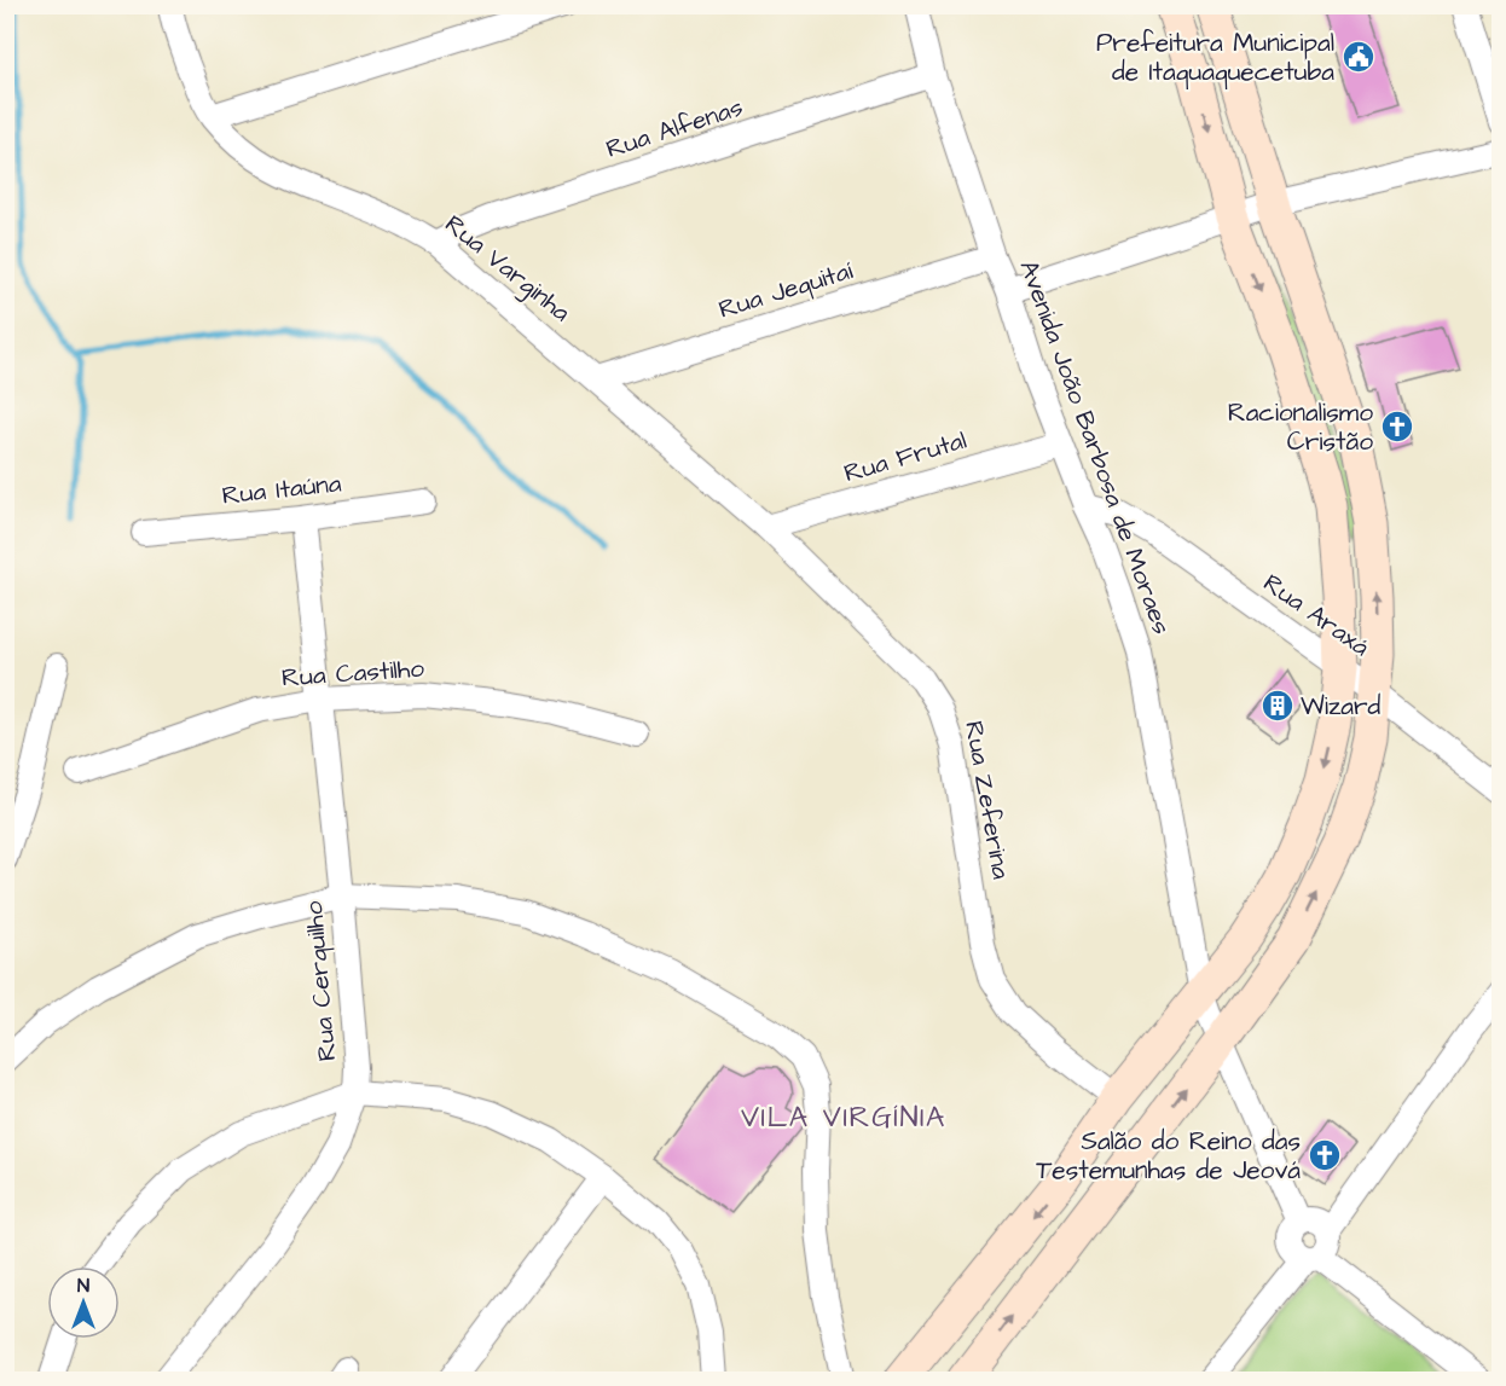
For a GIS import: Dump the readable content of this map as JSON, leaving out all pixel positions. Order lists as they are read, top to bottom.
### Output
{
  "streets": {
    "street": [
      "Rua Alfenas",
      "Rua Varginha",
      "Rua Jequitaí",
      "Avenida João Barbosa de Moraes",
      "Rua Frutal",
      "Rua Itaúna",
      "Rua Araxá",
      "Rua Castilho",
      "Rua Zeferina",
      "Rua Cerquilho"
    ]
  },
  "crossings": [
    ["Rua Alfenas", "Rua Varginha"],
    ["Rua Alfenas", "Avenida João Barbosa de Moraes"],
    ["Rua Varginha", "Rua Jequitaí"],
    ["Rua Varginha", "Rua Frutal"],
    ["Rua Varginha", "Rua Zeferina"],
    ["Rua Jequitaí", "Avenida João Barbosa de Moraes"],
    ["Avenida João Barbosa de Moraes", "Rua Frutal"],
    ["Avenida João Barbosa de Moraes", "Rua Araxá"],
    ["Rua Frutal", "Rua Zeferina"],
    ["Rua Itaúna", "Rua Cerquilho"],
    ["Rua Castilho", "Rua Cerquilho"]
  ],
  "districts": ["VILA VIRGÍNIA"],
  "places": {
    "public building": ["Prefeitura Municipal de Itaquaquecetuba"],
    "church": ["Racionalismo Cristão", "Salão do Reino das Testemunhas de Jeová"],
    "building": ["Wizard"]
  },
  "north": "top"
}
